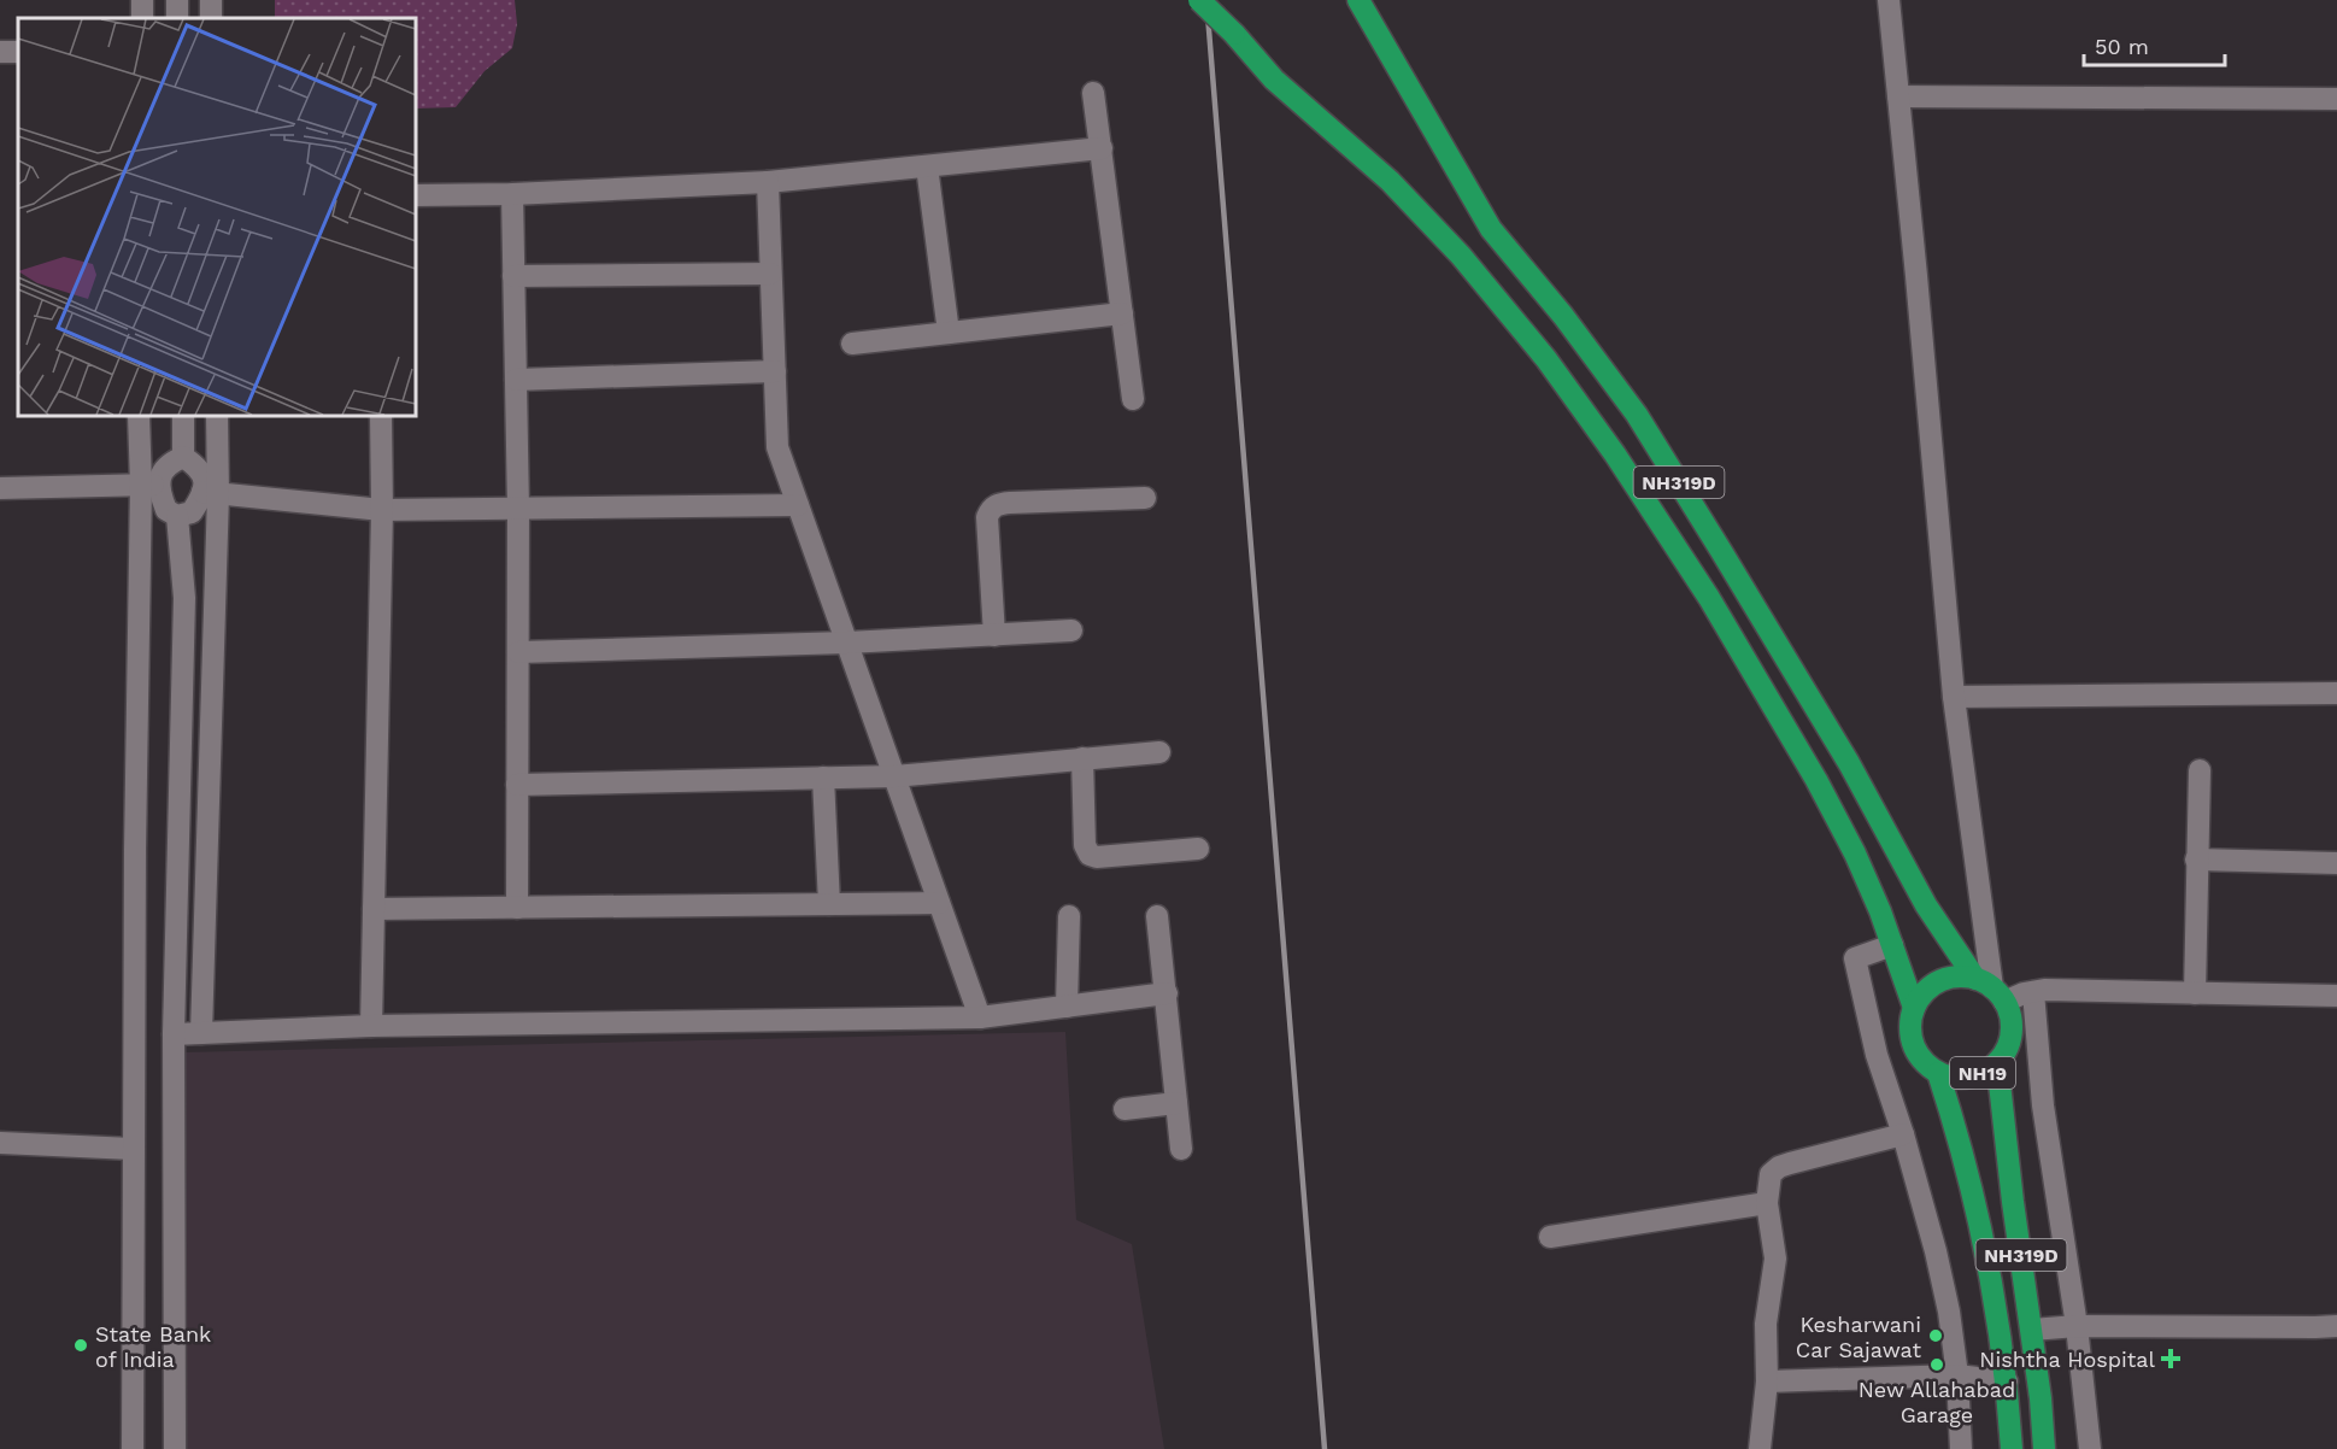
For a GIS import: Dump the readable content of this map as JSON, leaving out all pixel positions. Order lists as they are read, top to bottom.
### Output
{
  "streets": {
    "highway": ["NH319D", "NH19"]
  },
  "crossings": [
    ["NH319D", "NH19"]
  ],
  "places": {
    "other": ["Kesharwani Car Sajawat", "State Bank of India", "New Allahabad Garage"],
    "health": ["Nishtha Hospital"]
  },
  "scale_bar": "50 m"
}
